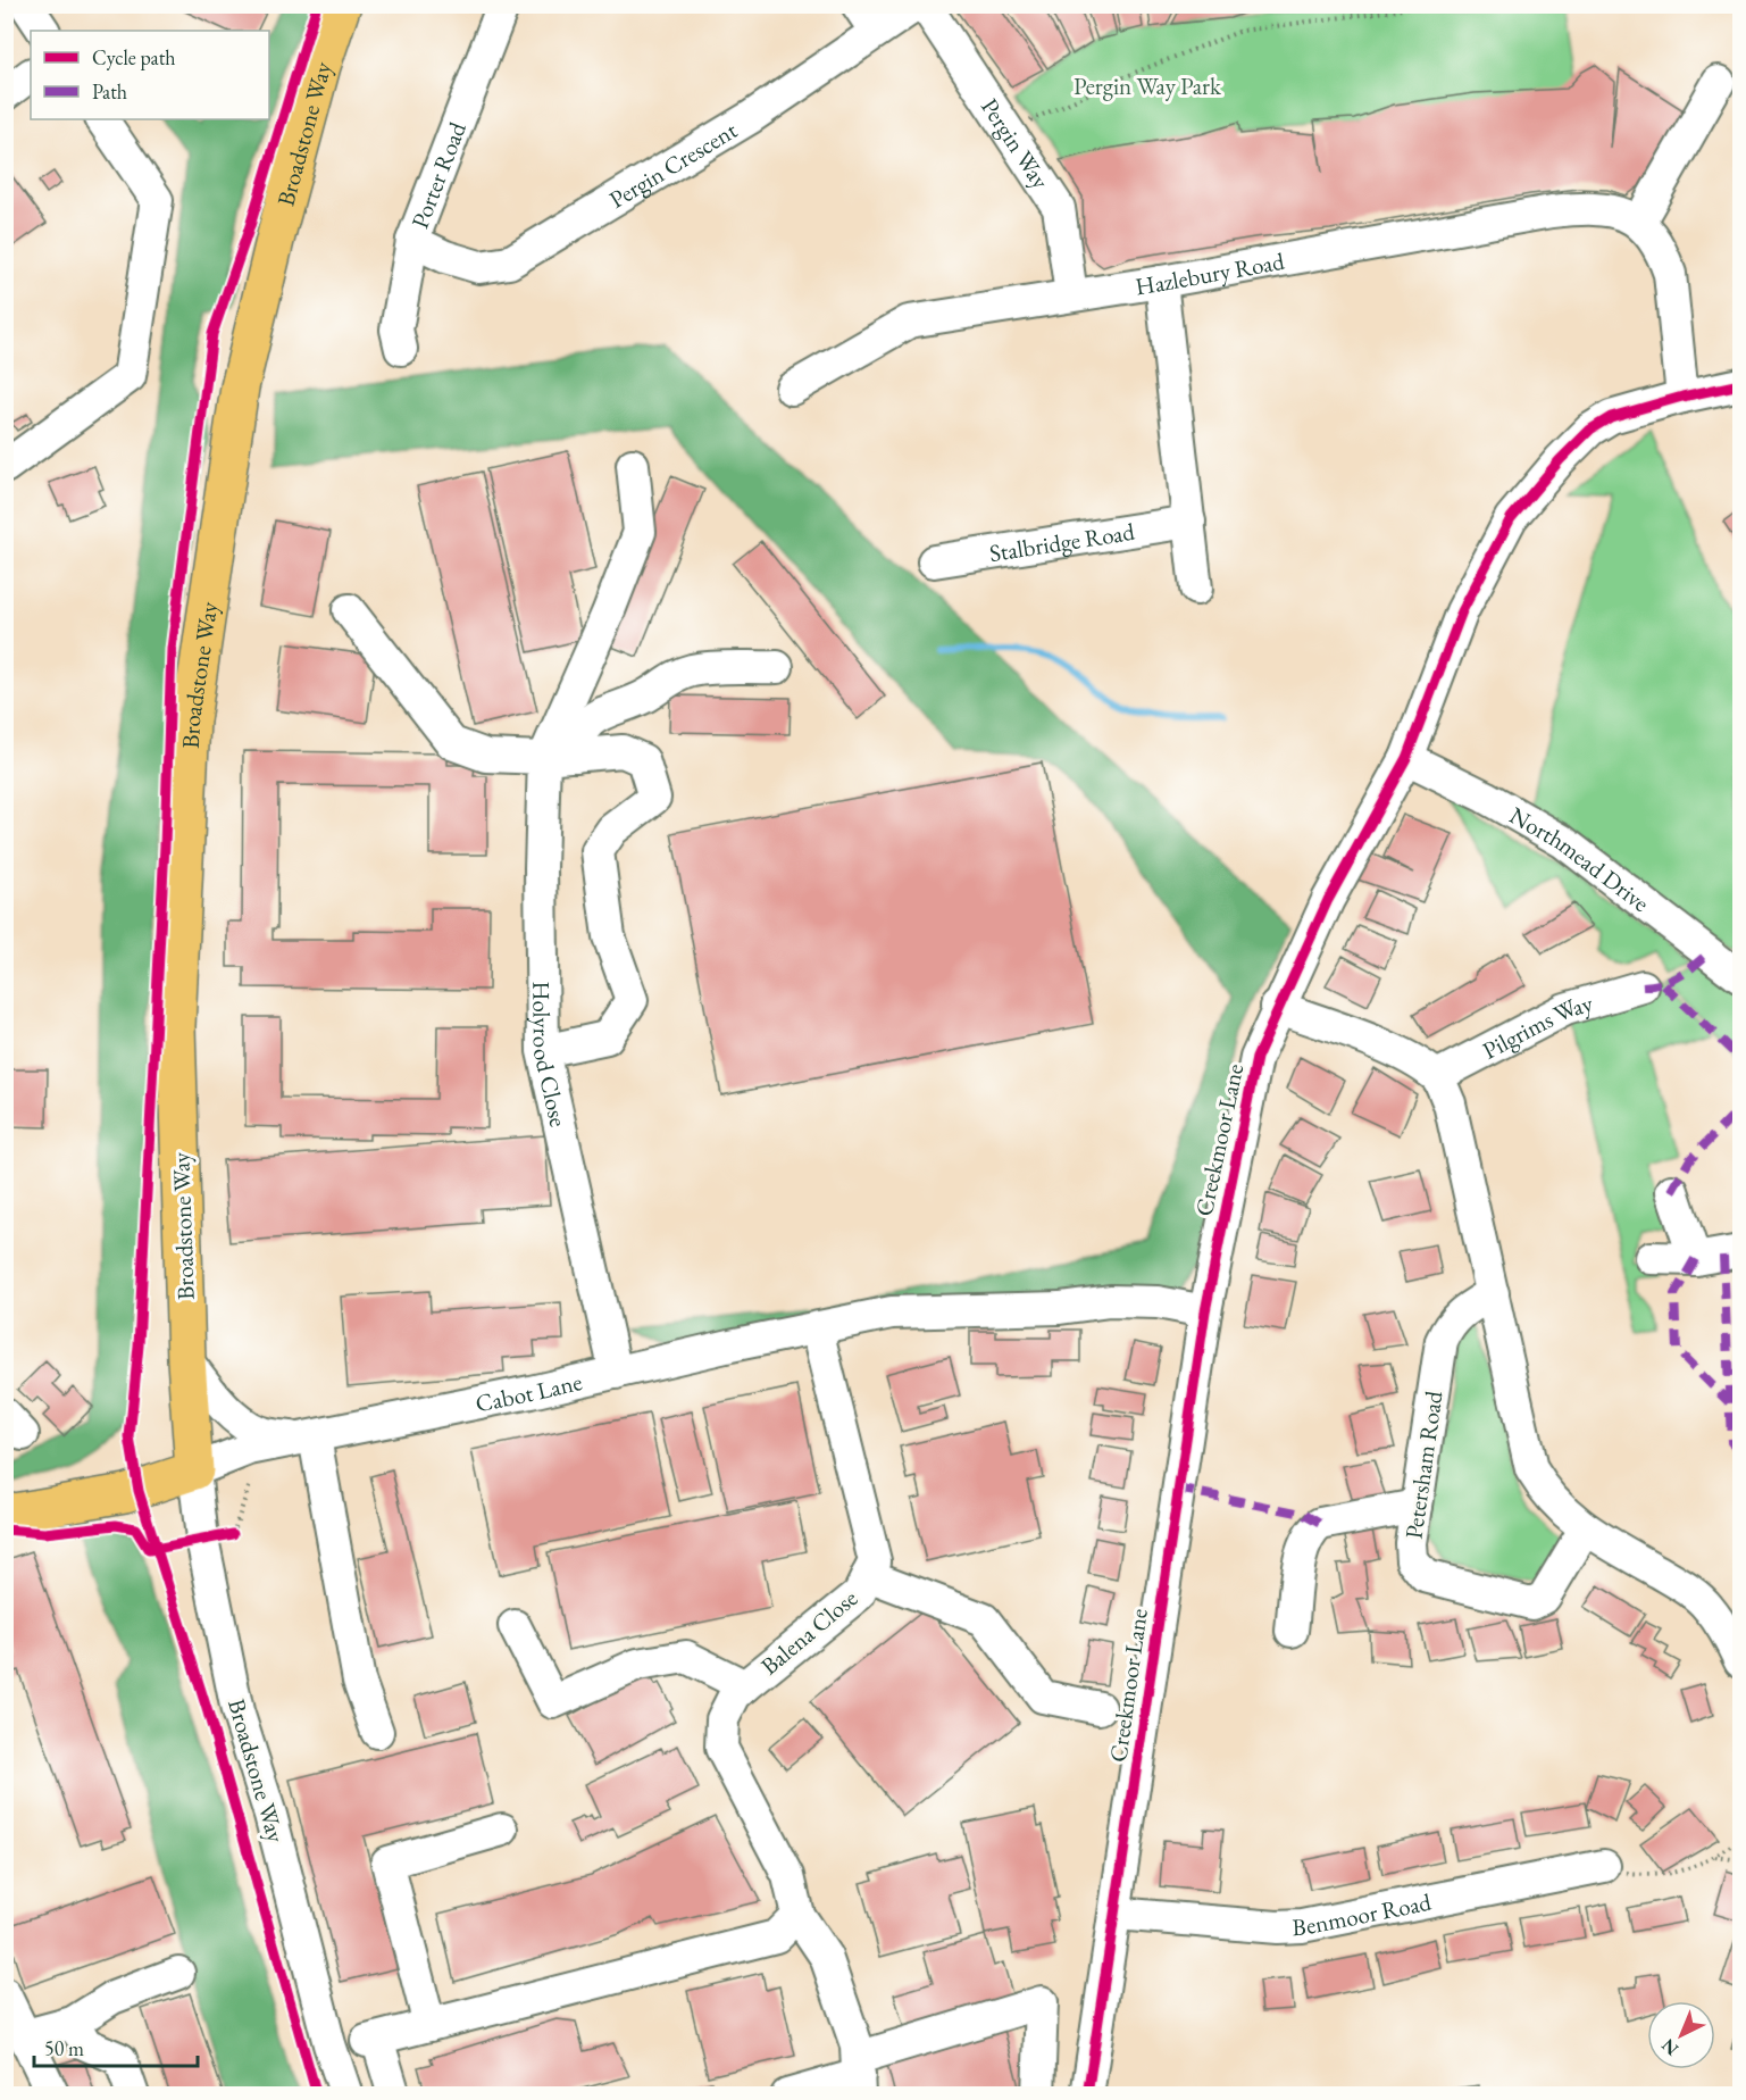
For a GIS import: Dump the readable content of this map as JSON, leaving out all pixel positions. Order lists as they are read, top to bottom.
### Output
{
  "streets": {
    "main road": ["Broadstone Way", "Cabot Lane"],
    "street": [
      "Pergin Way",
      "Pergin Crescent",
      "Porter Road",
      "Hazlebury Road",
      "Stalbridge Road",
      "Northmead Drive",
      "Pilgrims Way",
      "Holyrood Close",
      "Creekmoor Lane",
      "Petersham Road",
      "Balena Close",
      "Benmoor Road"
    ]
  },
  "crossings": [
    ["Broadstone Way", "Cabot Lane"],
    ["Pergin Way", "Hazlebury Road"],
    ["Pergin Crescent", "Porter Road"],
    ["Northmead Drive", "Creekmoor Lane"],
    ["Holyrood Close", "Cabot Lane"],
    ["Creekmoor Lane", "Cabot Lane"],
    ["Creekmoor Lane", "Benmoor Road"],
    ["Cabot Lane", "Balena Close"]
  ],
  "parks": ["Pergin Way Park"],
  "legend": ["Cycle path", "Path"],
  "scale_bar": "50 m",
  "north": "bottom left"
}
